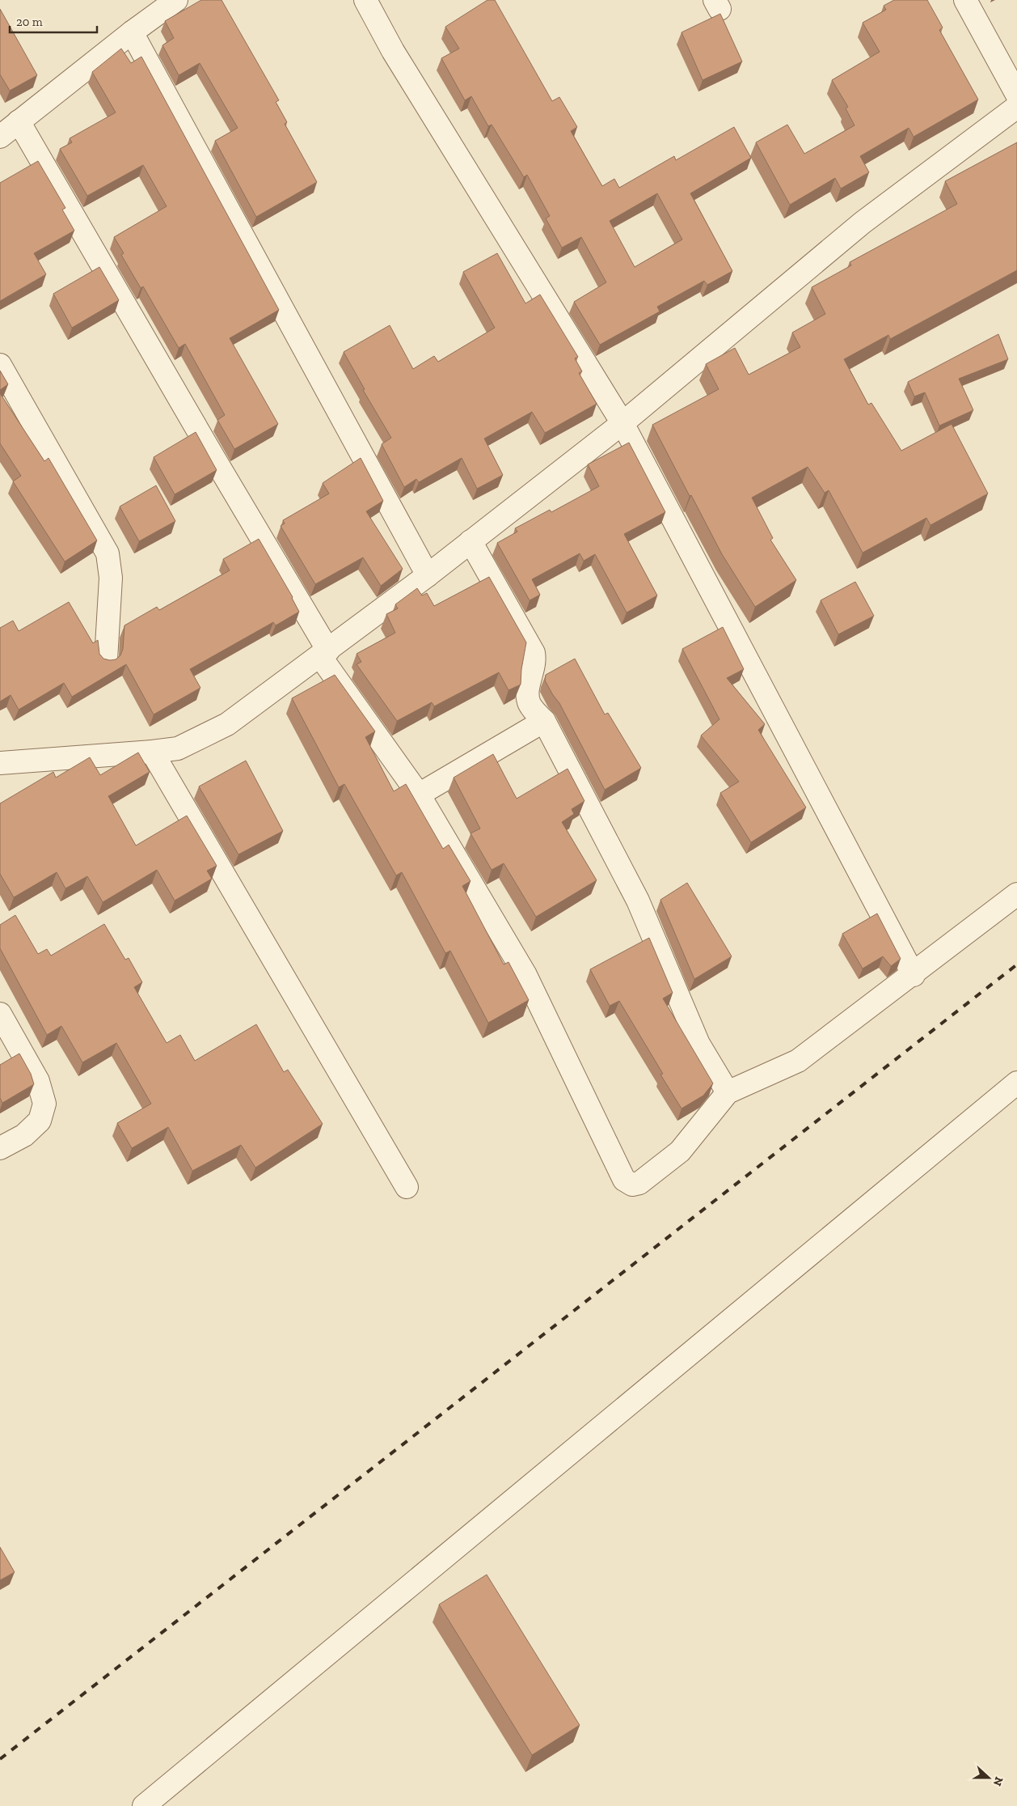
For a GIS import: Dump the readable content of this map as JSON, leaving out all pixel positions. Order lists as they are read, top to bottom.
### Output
{
  "scale_bar": "20 m",
  "north": "right"
}
